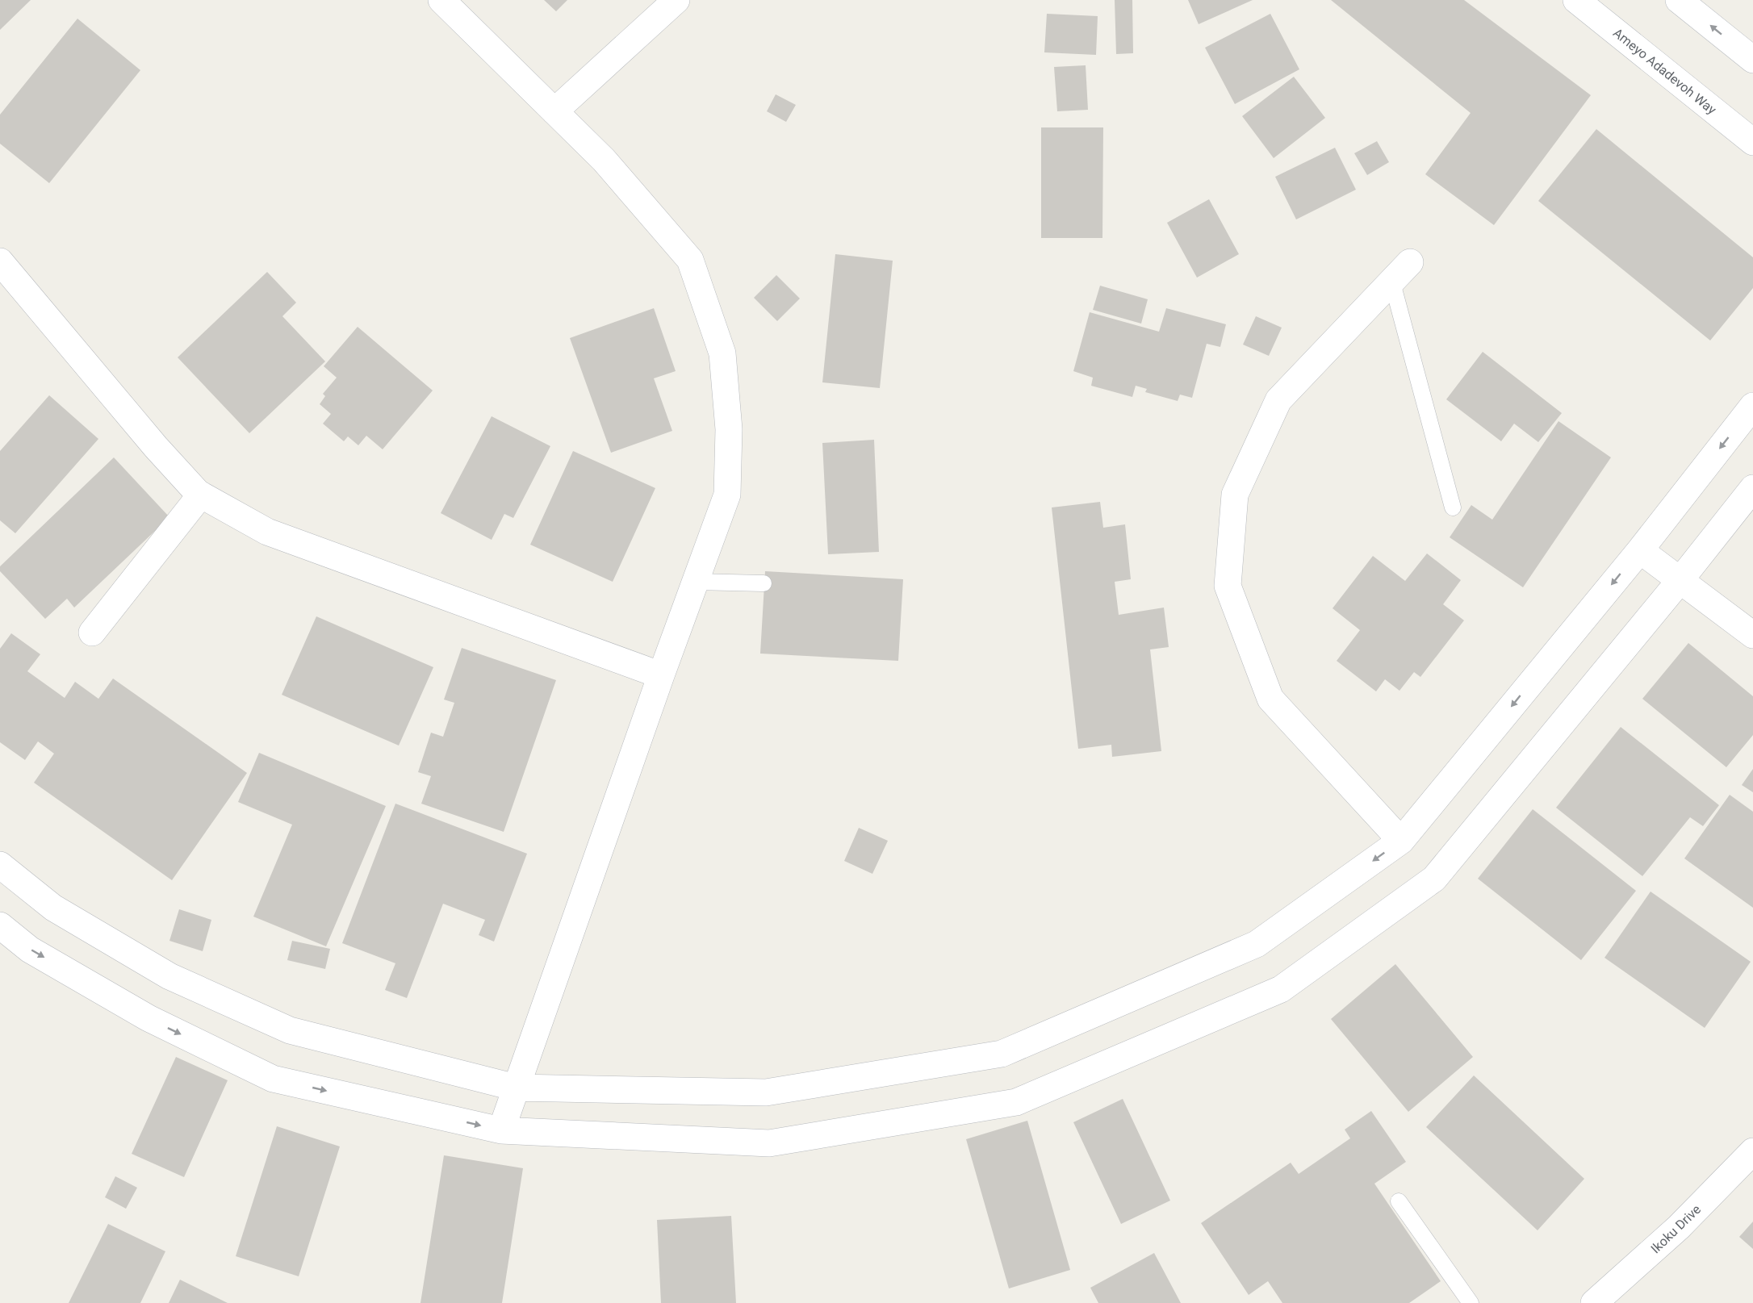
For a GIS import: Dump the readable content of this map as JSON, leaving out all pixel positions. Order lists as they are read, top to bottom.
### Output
{
  "streets": {
    "street": ["Ameyo Adadevoh Way", "Ikoku Drive"]
  }
}
